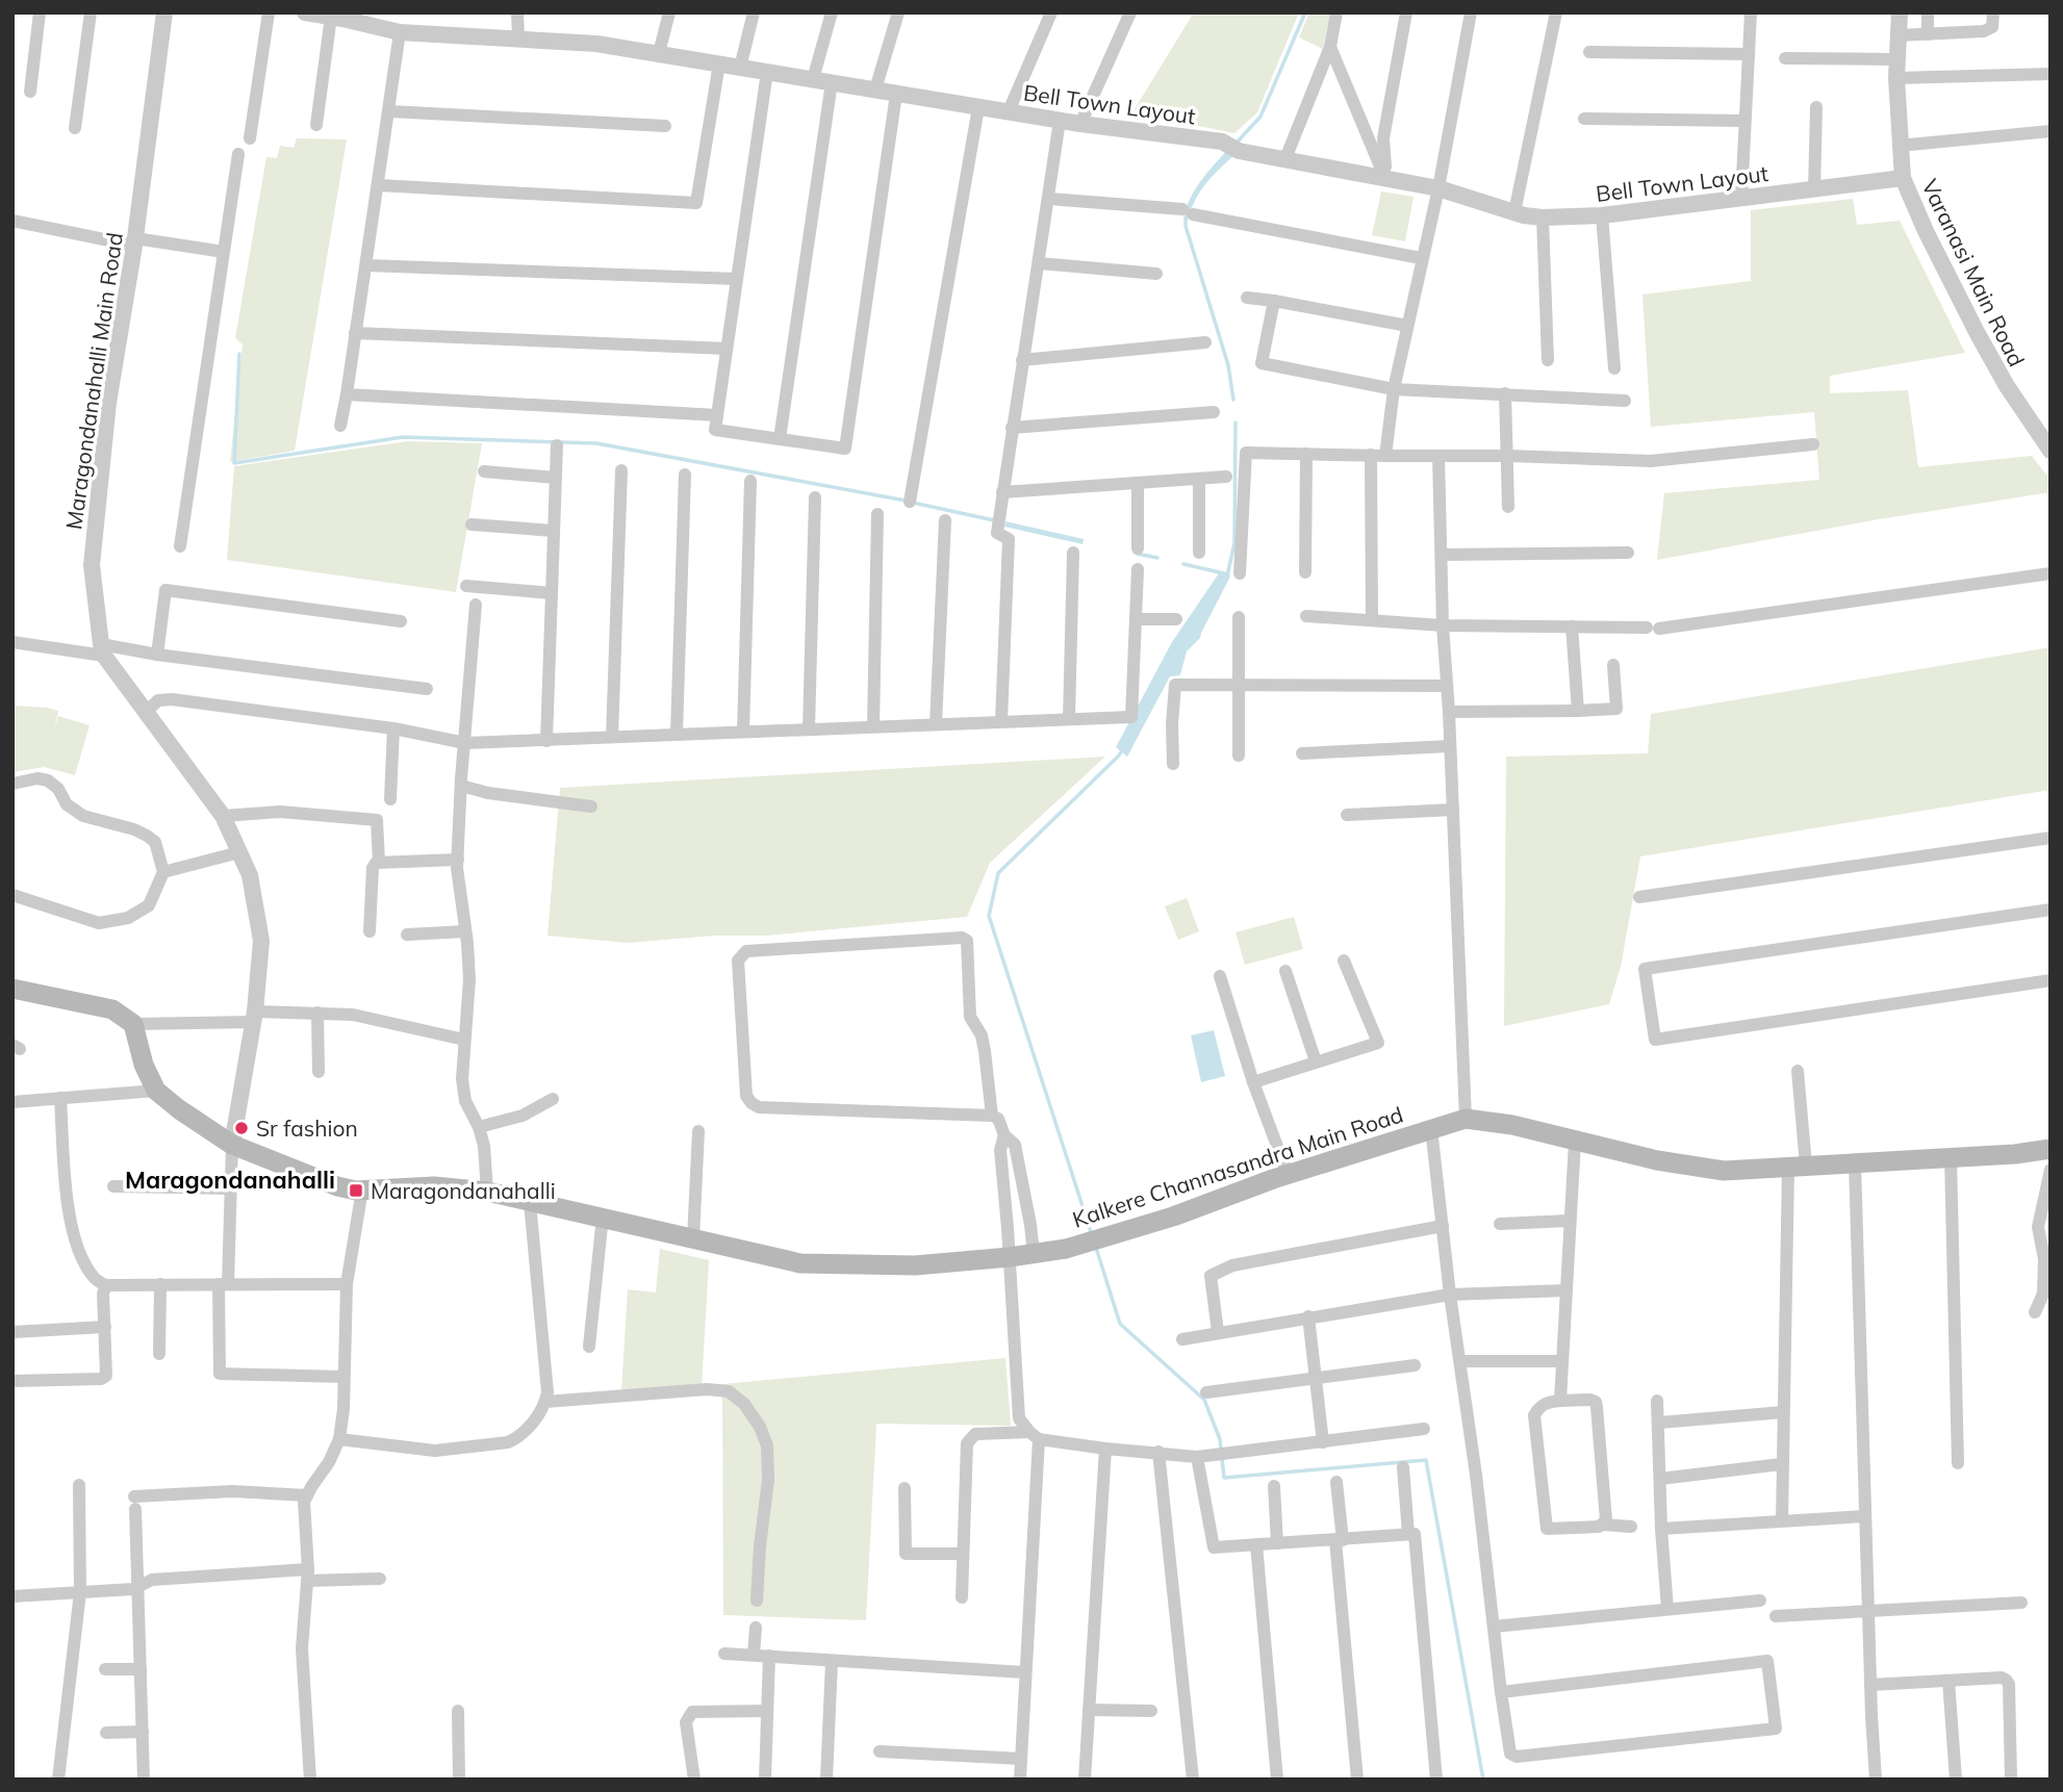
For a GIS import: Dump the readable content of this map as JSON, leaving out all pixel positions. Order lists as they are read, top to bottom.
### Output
{
  "streets": {
    "main road": ["Kalkere Channasandra Main Road"],
    "street": ["Bell Town Layout", "Varanasi Main Road", "Maragondanahalli Main Road"]
  },
  "crossings": [
    ["Bell Town Layout", "Varanasi Main Road"],
    ["Maragondanahalli Main Road", "Kalkere Channasandra Main Road"]
  ],
  "districts": ["Maragondanahalli"],
  "places": {
    "other": ["Sr fashion"],
    "transit": ["Maragondanahalli"]
  }
}
